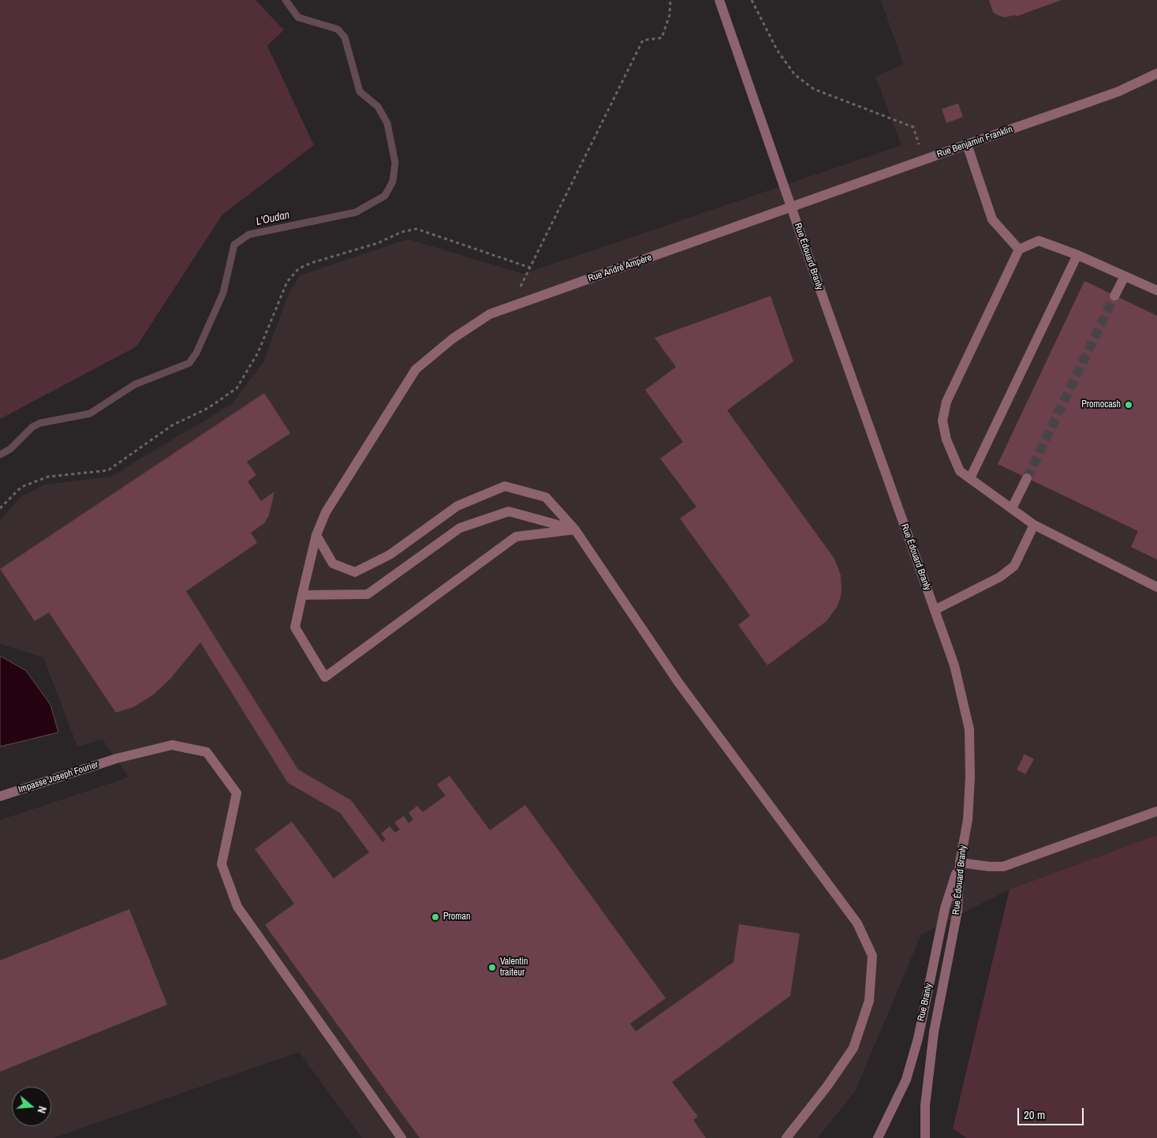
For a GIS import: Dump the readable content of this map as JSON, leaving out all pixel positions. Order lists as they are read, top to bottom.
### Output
{
  "streets": {
    "street": [
      "Rue Benjamin Franklin",
      "Rue Édouard Branly",
      "Rue André Ampère",
      "Impasse Joseph Fourier",
      "Rue Branly"
    ]
  },
  "crossings": [
    ["Rue Benjamin Franklin", "Rue Édouard Branly"],
    ["Rue Benjamin Franklin", "Rue André Ampère"],
    ["Rue Édouard Branly", "Rue André Ampère"],
    ["Rue Édouard Branly", "Rue Branly"]
  ],
  "water": ["L'Oudan"],
  "places": ["Promocash", "Proman", "Valentin traiteur"],
  "scale_bar": "20 m",
  "north": "right"
}
